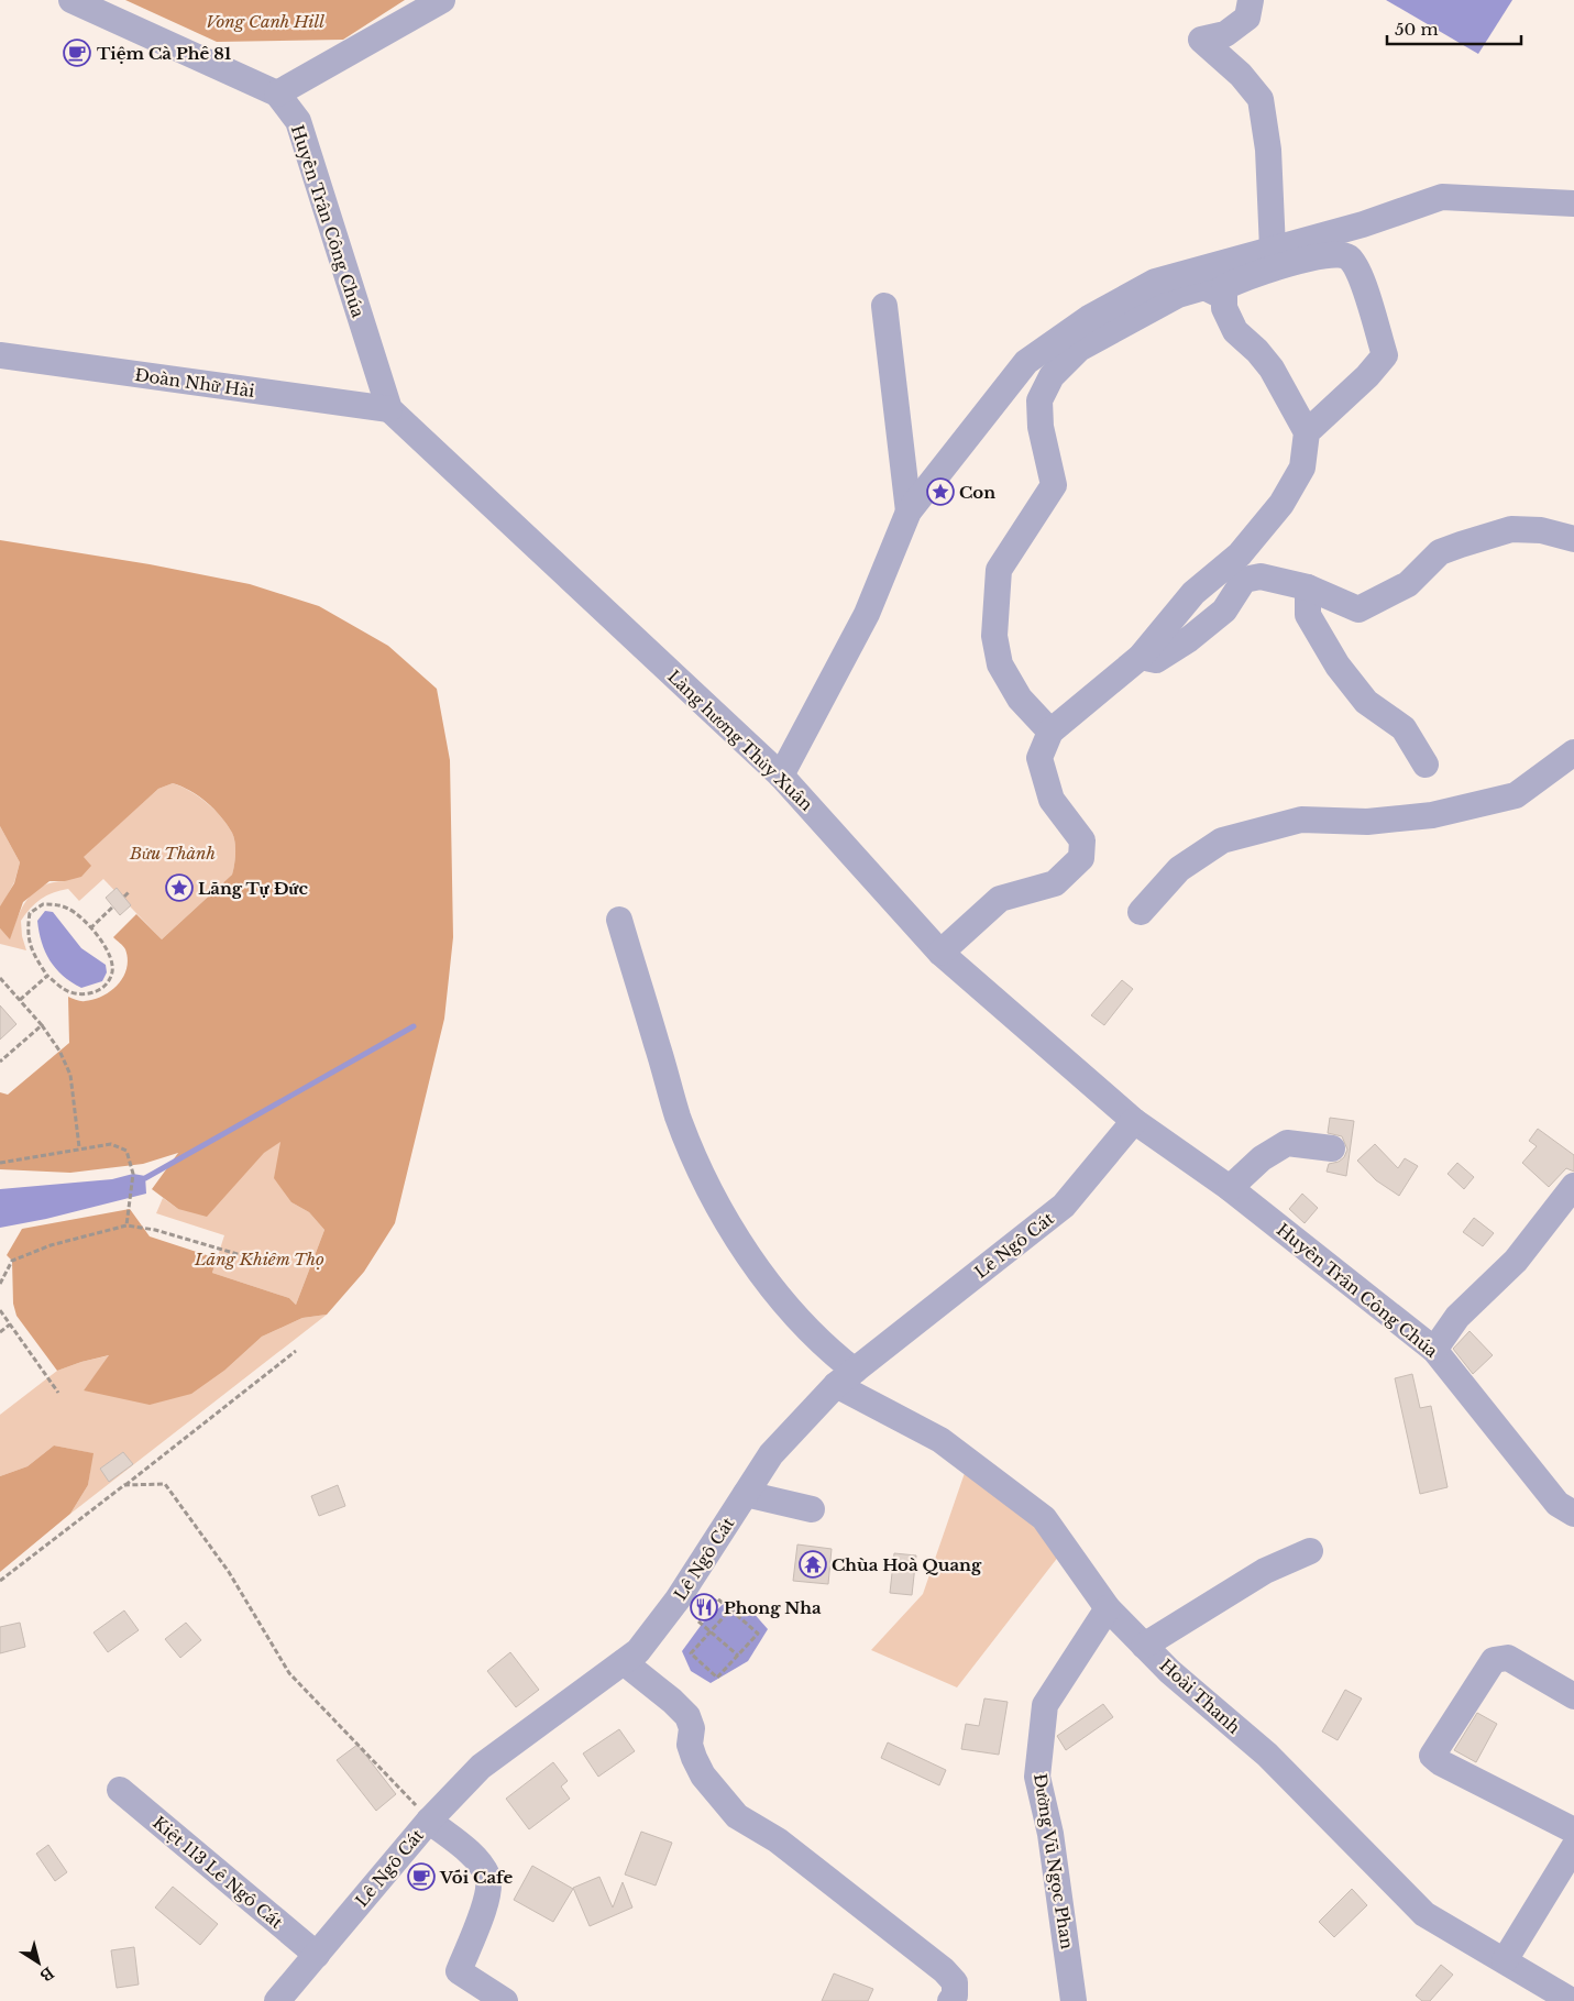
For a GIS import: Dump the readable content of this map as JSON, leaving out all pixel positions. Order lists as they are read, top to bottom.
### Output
{
  "streets": {
    "street": [
      "Huyền Trân Công Chúa",
      "Đoàn Nhữ Hài",
      "Làng hương Thủy Xuân",
      "Lê Ngô Cát",
      "Hoài Thanh",
      "Đường Vũ Ngọc Phan",
      "Kiệt 113 Lê Ngô Cát"
    ]
  },
  "crossings": [
    ["Huyền Trân Công Chúa", "Đoàn Nhữ Hài"],
    ["Huyền Trân Công Chúa", "Làng hương Thủy Xuân"],
    ["Huyền Trân Công Chúa", "Lê Ngô Cát"],
    ["Đoàn Nhữ Hài", "Làng hương Thủy Xuân"],
    ["Làng hương Thủy Xuân", "Lê Ngô Cát"],
    ["Lê Ngô Cát", "Hoài Thanh"],
    ["Lê Ngô Cát", "Kiệt 113 Lê Ngô Cát"],
    ["Hoài Thanh", "Đường Vũ Ngọc Phan"]
  ],
  "parks": ["Vong Canh Hill", "Bửu Thành", "Lăng Khiêm Thọ"],
  "places": {
    "cafe": ["Tiệm Cà Phê 81", "Vối Cafe"],
    "place": ["Con", "Lăng Tự Đức"],
    "temple": ["Chùa Hoà Quang"],
    "restaurant": ["Phong Nha"]
  },
  "scale_bar": "50 m",
  "north": "bottom right"
}
